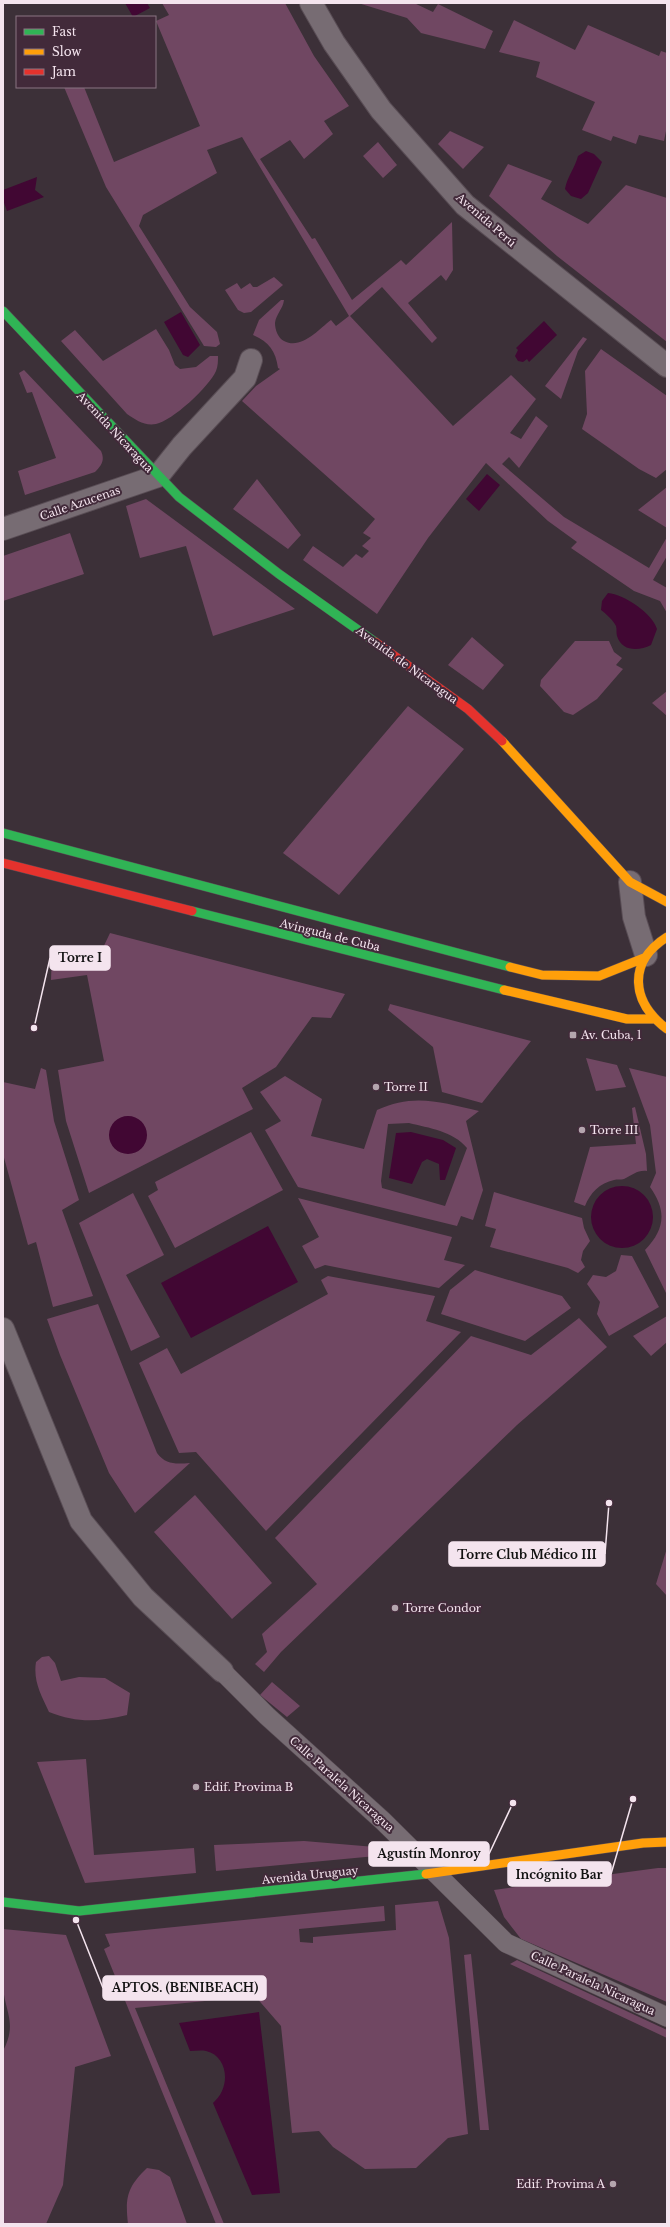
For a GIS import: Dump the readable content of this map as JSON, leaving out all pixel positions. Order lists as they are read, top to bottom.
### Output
{
  "streets": {
    "street": [
      "Avenida Perú",
      "Avenida Nicaragua",
      "Calle Azucenas",
      "Avenida de Nicaragua",
      "Avinguda de Cuba",
      "Avenida Uruguay"
    ],
    "lane": ["Calle Paralela Nicaragua"]
  },
  "crossings": [
    ["Avenida Nicaragua", "Calle Azucenas"],
    ["Avenida Nicaragua", "Avenida de Nicaragua"],
    ["Calle Azucenas", "Avenida de Nicaragua"],
    ["Calle Paralela Nicaragua", "Avenida Uruguay"]
  ],
  "places": {
    "other": [
      "Torre I",
      "Torre II",
      "Torre III",
      "Torre Club Médico III",
      "Torre Condor",
      "Edif. Provima B",
      "Incógnito Bar",
      "Agustín Monroy",
      "APTOS. (BENIBEACH)",
      "Edif. Provima A"
    ],
    "transit": ["Av. Cuba, 1"]
  },
  "legend": ["Fast", "Slow", "Jam"]
}
